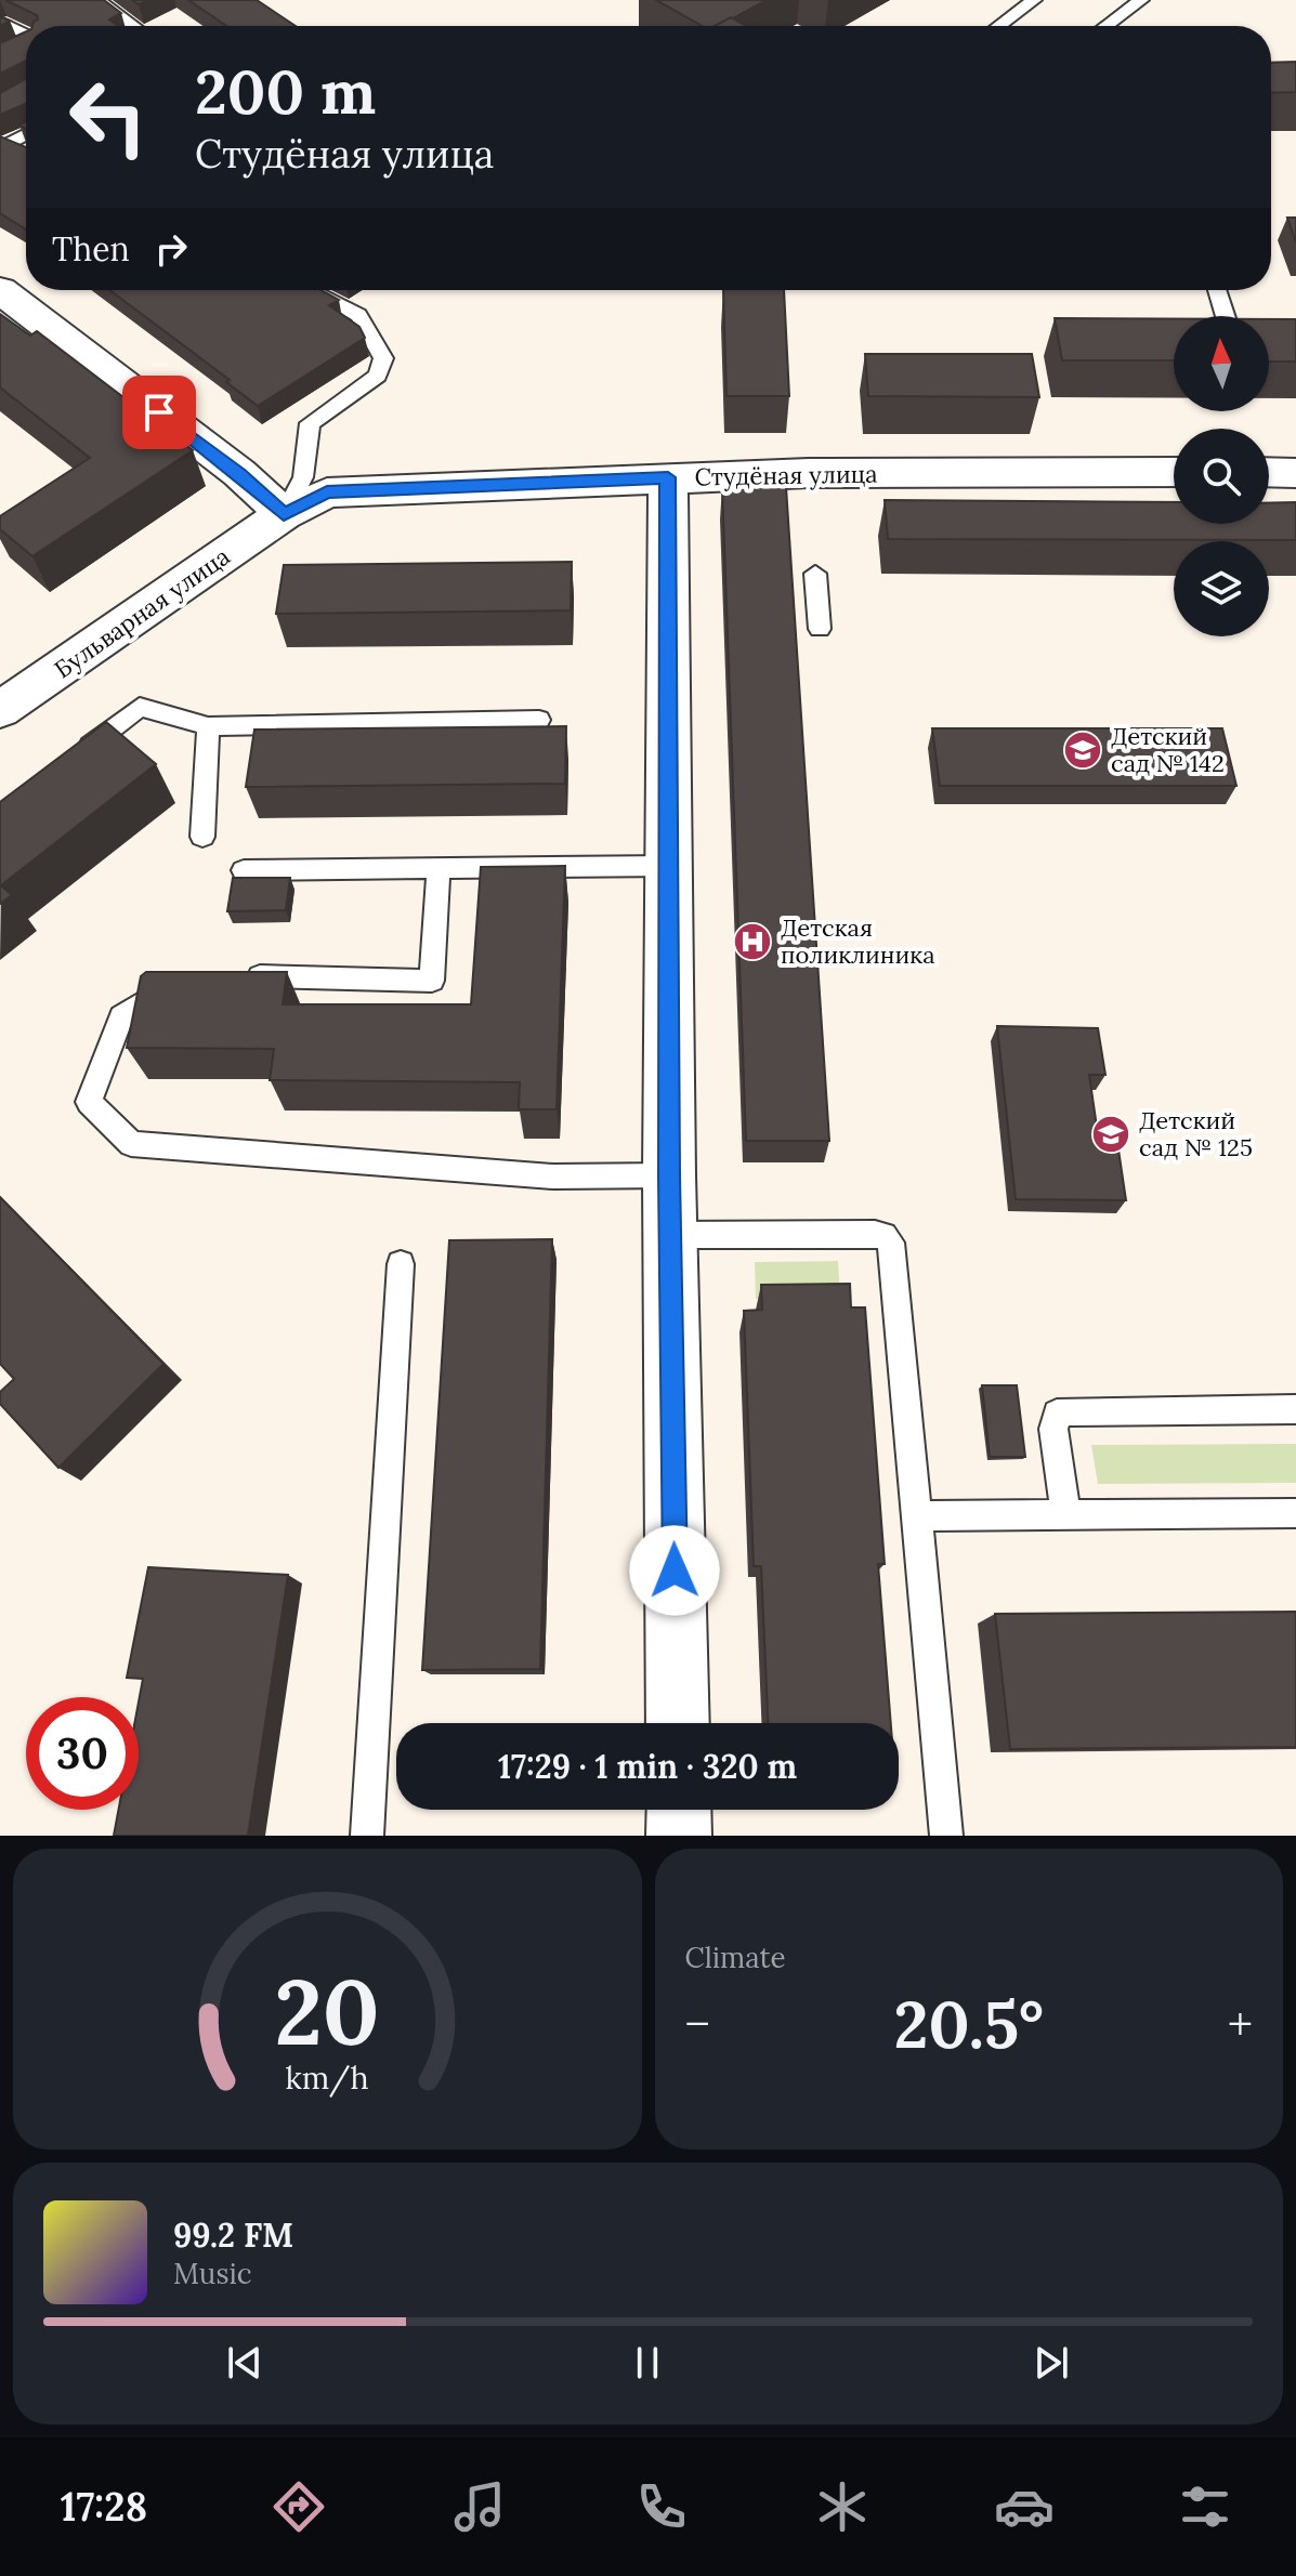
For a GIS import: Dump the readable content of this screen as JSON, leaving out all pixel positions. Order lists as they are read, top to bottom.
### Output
{
  "streets": {
    "street": ["Студёная улица", "Бульварная улица"]
  },
  "crossings": [
    ["Студёная улица", "Бульварная улица"]
  ],
  "places": {
    "school or university": ["Детский сад № 142", "Детский сад № 125"],
    "hospital": ["Детская поликлиника"]
  },
  "north": "top",
  "page": {
    "turn": ["200 m", "Студёная улица"],
    "then": "Then",
    "limit": "30",
    "trip": "17:29 · 1 min · 320 m",
    "tile": "Climate",
    "heat": ["−", "20.5°", "+"],
    "song": ["99.2 FM", "Music"],
    "tabs": "17:28",
    "gauge": ["20", "km/h"]
  }
}
